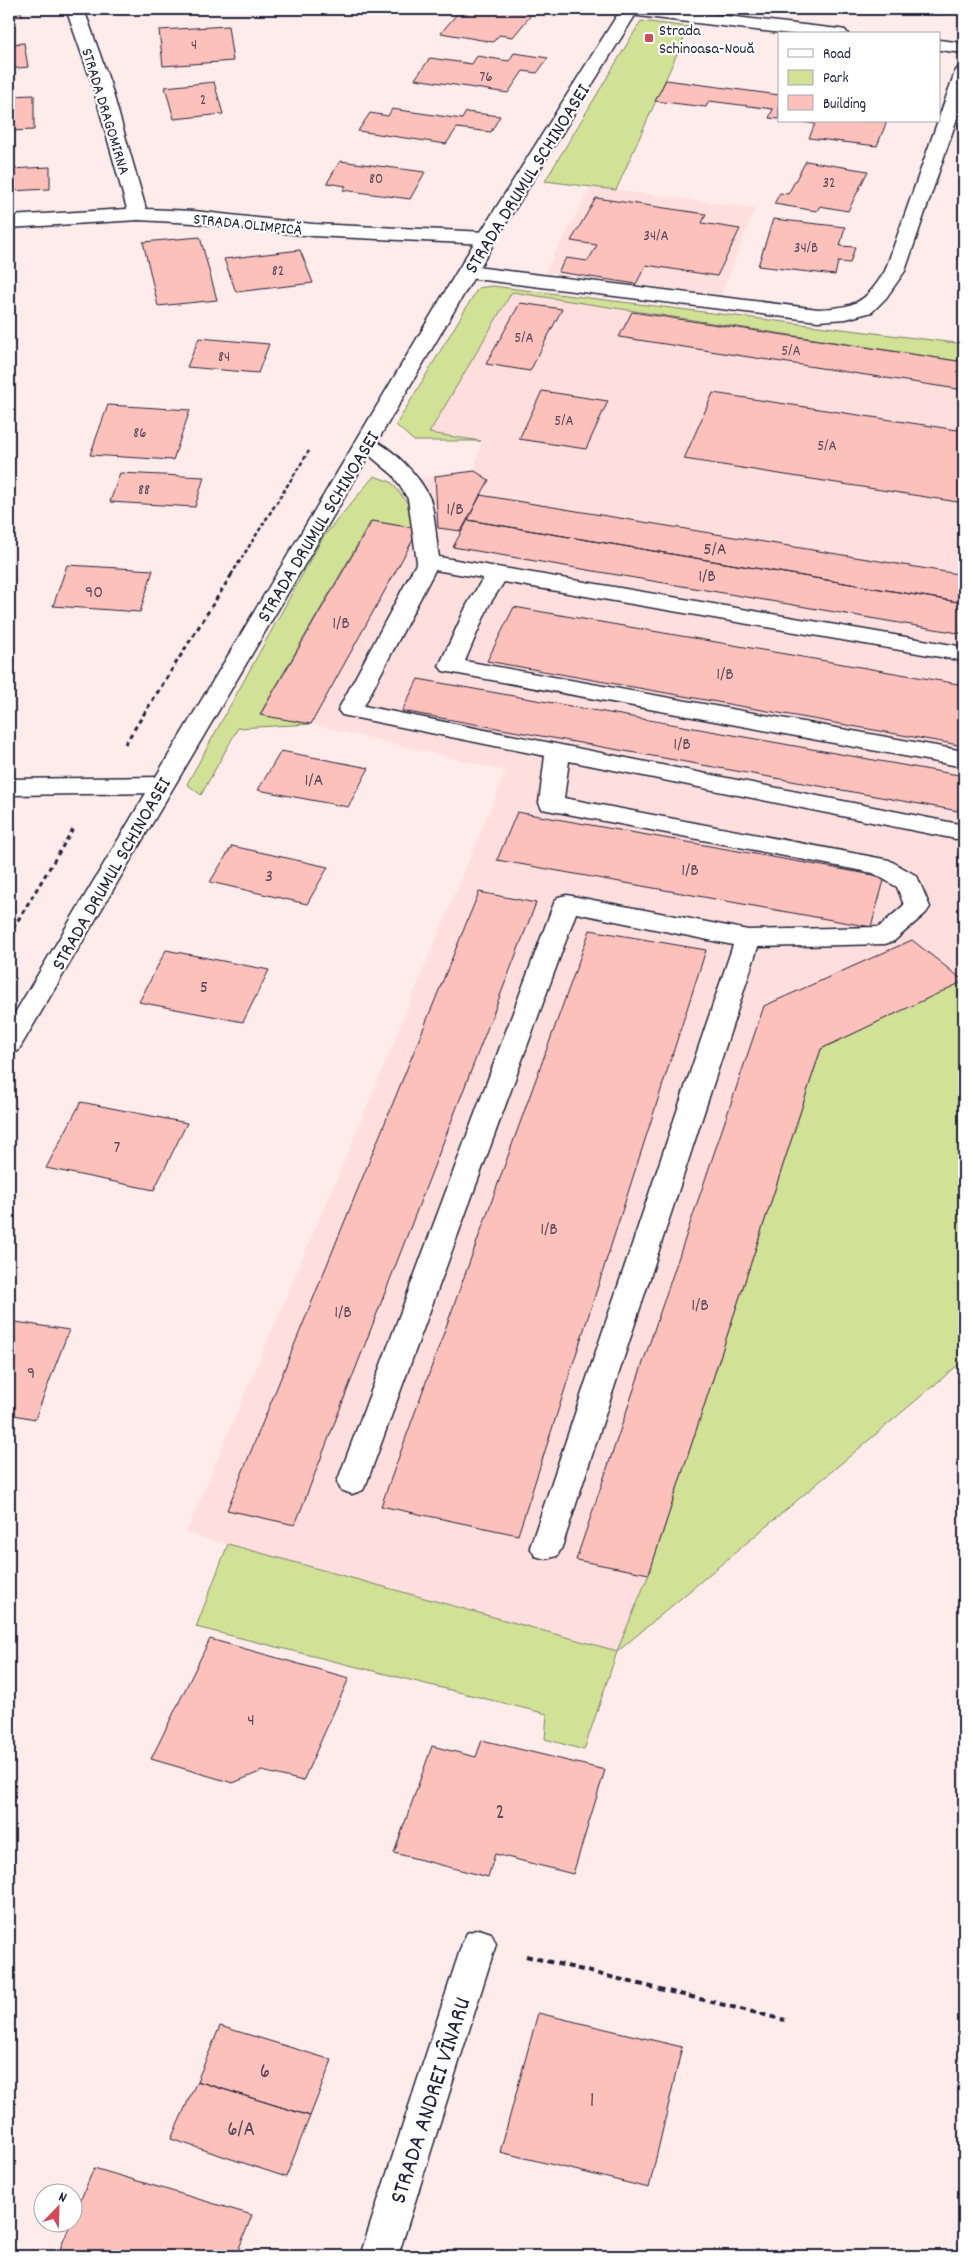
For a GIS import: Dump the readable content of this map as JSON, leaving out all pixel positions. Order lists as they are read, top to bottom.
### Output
{
  "streets": {
    "street": [
      "STRADA DRAGOMIRNA",
      "STRADA DRUMUL SCHINOASEI",
      "STRADA OLIMPICĂ",
      "STRADA ANDREI VÎNARU"
    ]
  },
  "crossings": [
    ["STRADA DRAGOMIRNA", "STRADA OLIMPICĂ"],
    ["STRADA DRUMUL SCHINOASEI", "STRADA OLIMPICĂ"]
  ],
  "places": {
    "transit": ["Strada Schinoasa-Nouă"]
  },
  "house_numbers": [
    "4",
    "76",
    "2",
    "80",
    "32",
    "34/A",
    "34/B",
    "82",
    "5/A",
    "5/A",
    "84",
    "5/A",
    "86",
    "5/A",
    "88",
    "1/B",
    "5/A",
    "1/B",
    "90",
    "1/B",
    "1/B",
    "1/B",
    "1/A",
    "1/B",
    "3",
    "5",
    "7",
    "1/B",
    "1/B",
    "1/B",
    "9",
    "4",
    "2",
    "6",
    "1",
    "6/A"
  ],
  "legend": ["Road", "Park", "Building"],
  "north": "top right"
}
